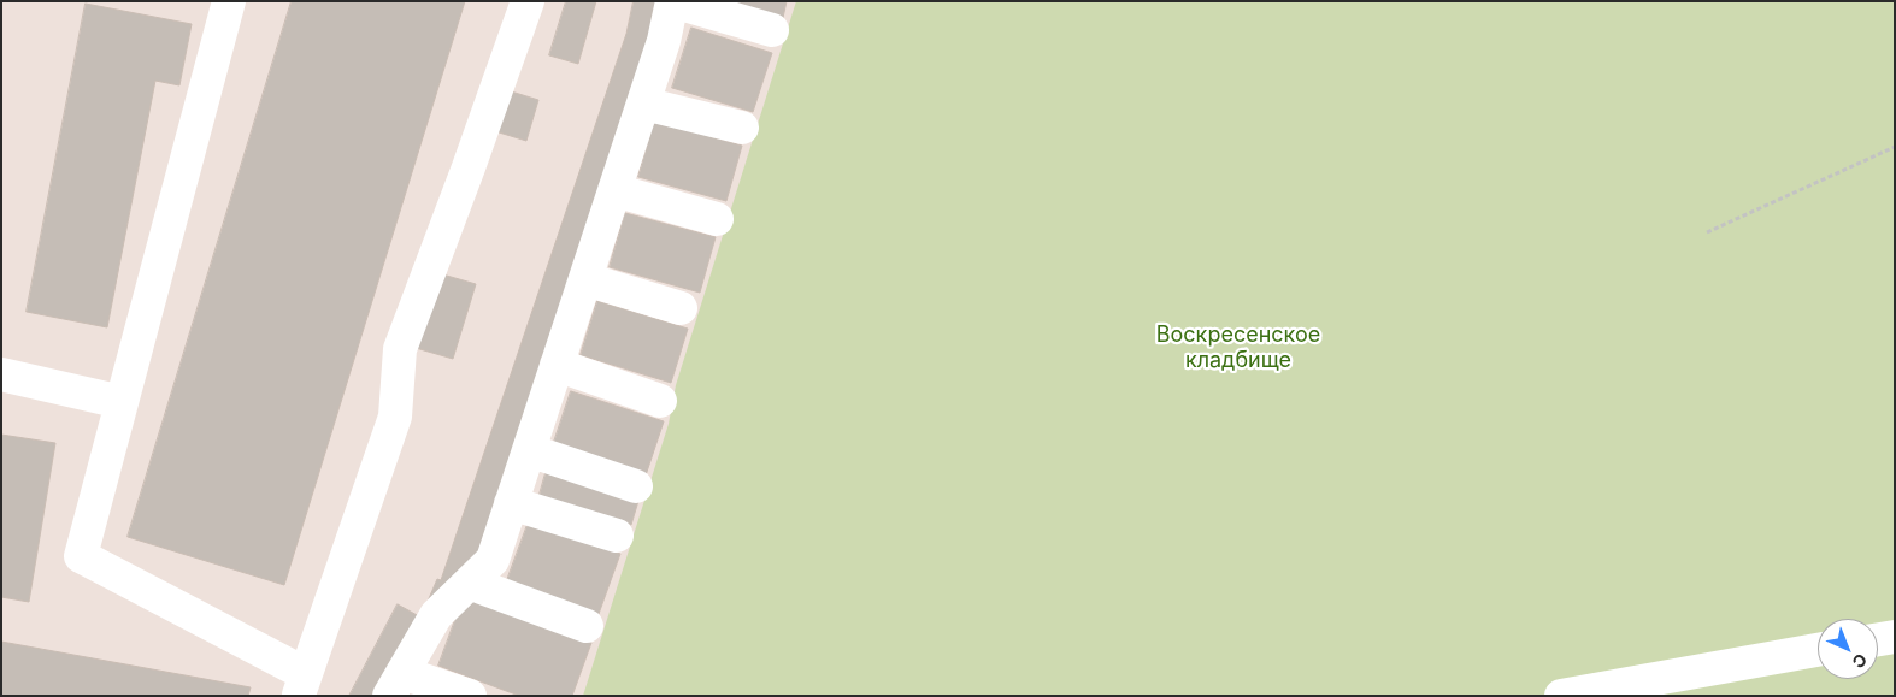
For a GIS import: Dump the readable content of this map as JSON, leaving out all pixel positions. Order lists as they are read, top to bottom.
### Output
{
  "parks": ["Воскресенское кладбище"],
  "north": "bottom right"
}
